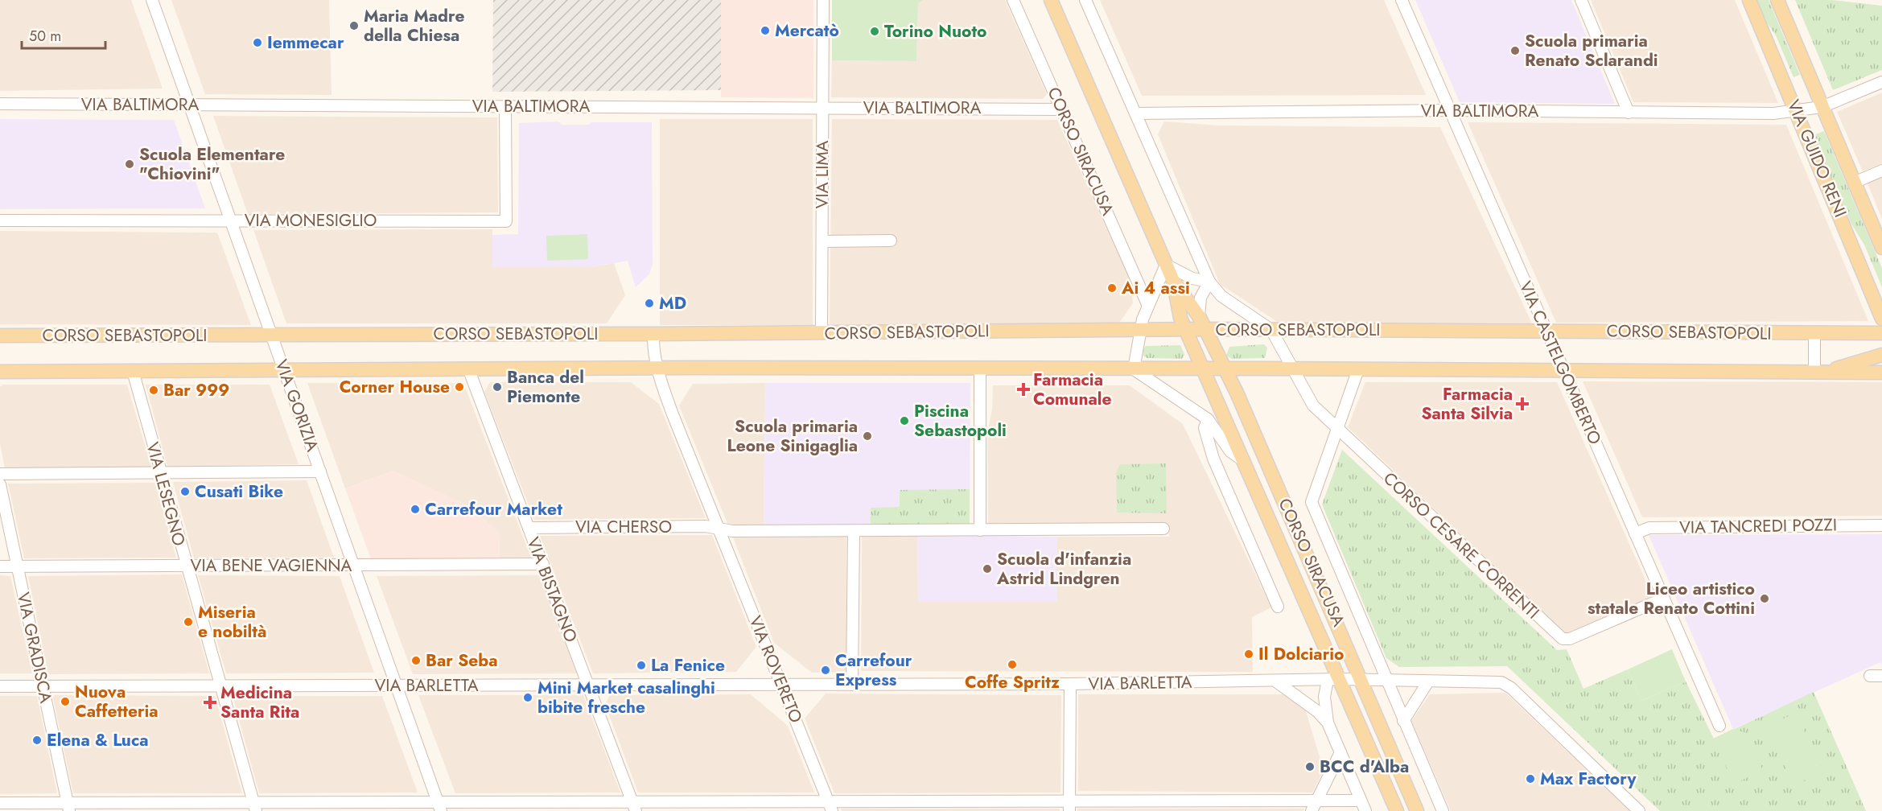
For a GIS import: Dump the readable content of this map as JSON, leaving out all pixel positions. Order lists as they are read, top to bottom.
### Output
{
  "streets": {
    "main road": ["CORSO SIRACUSA", "VIA GUIDO RENI", "CORSO SEBASTOPOLI"],
    "street": [
      "VIA BALTIMORA",
      "VIA LIMA",
      "VIA MONESIGLIO",
      "VIA CASTELGOMBERTO",
      "VIA GORIZIA",
      "VIA LESEGNO",
      "VIA TANCREDI POZZI",
      "VIA CHERSO",
      "CORSO CESARE CORRENTI",
      "VIA BENE VAGIENNA",
      "VIA BISTAGNO",
      "VIA GRADISCA",
      "VIA ROVERETO",
      "VIA BARLETTA"
    ]
  },
  "crossings": [
    ["VIA BALTIMORA", "CORSO SIRACUSA"],
    ["VIA BALTIMORA", "VIA GUIDO RENI"],
    ["VIA BALTIMORA", "VIA LIMA"],
    ["VIA BALTIMORA", "VIA MONESIGLIO"],
    ["VIA BALTIMORA", "VIA CASTELGOMBERTO"],
    ["VIA BALTIMORA", "VIA GORIZIA"],
    ["CORSO SIRACUSA", "CORSO SEBASTOPOLI"],
    ["CORSO SIRACUSA", "CORSO CESARE CORRENTI"],
    ["CORSO SIRACUSA", "VIA BARLETTA"],
    ["VIA LIMA", "CORSO SEBASTOPOLI"],
    ["VIA MONESIGLIO", "VIA GORIZIA"],
    ["CORSO SEBASTOPOLI", "VIA CASTELGOMBERTO"],
    ["CORSO SEBASTOPOLI", "VIA GORIZIA"],
    ["CORSO SEBASTOPOLI", "VIA LESEGNO"],
    ["CORSO SEBASTOPOLI", "CORSO CESARE CORRENTI"],
    ["CORSO SEBASTOPOLI", "VIA BISTAGNO"],
    ["CORSO SEBASTOPOLI", "VIA ROVERETO"],
    ["VIA CASTELGOMBERTO", "VIA TANCREDI POZZI"],
    ["VIA CASTELGOMBERTO", "CORSO CESARE CORRENTI"],
    ["VIA GORIZIA", "VIA BENE VAGIENNA"],
    ["VIA GORIZIA", "VIA BARLETTA"],
    ["VIA LESEGNO", "VIA BENE VAGIENNA"],
    ["VIA LESEGNO", "VIA BARLETTA"],
    ["VIA CHERSO", "VIA BISTAGNO"],
    ["VIA CHERSO", "VIA ROVERETO"],
    ["VIA BENE VAGIENNA", "VIA BISTAGNO"],
    ["VIA BENE VAGIENNA", "VIA GRADISCA"],
    ["VIA BISTAGNO", "VIA BARLETTA"],
    ["VIA GRADISCA", "VIA BARLETTA"],
    ["VIA ROVERETO", "VIA BARLETTA"]
  ],
  "places": {
    "other": [
      "Maria Madre della Chiesa",
      "Mercatò",
      "Torino Nuoto",
      "Iemmecar",
      "Scuola primaria Renato Sclarandi",
      "Scuola Elementare \"Chiovini\"",
      "Ai 4 assi",
      "MD",
      "Corner House",
      "Banca del Piemonte",
      "Bar 999",
      "Piscina Sebastopoli",
      "Scuola primaria Leone Sinigaglia",
      "Cusati Bike",
      "Carrefour Market",
      "Scuola d'infanzia Astrid Lindgren",
      "Liceo artistico statale Renato Cottini",
      "Miseria e nobiltà",
      "Il Dolciario",
      "Bar Seba",
      "Coffe Spritz",
      "La Fenice",
      "Carrefour Express",
      "Mini Market casalinghi bibite fresche",
      "Nuova Caffetteria",
      "Elena & Luca",
      "BCC d'Alba",
      "Max Factory"
    ],
    "health": ["Farmacia Comunale", "Farmacia Santa Silvia", "Medicina Santa Rita"]
  },
  "scale_bar": "50 m"
}
